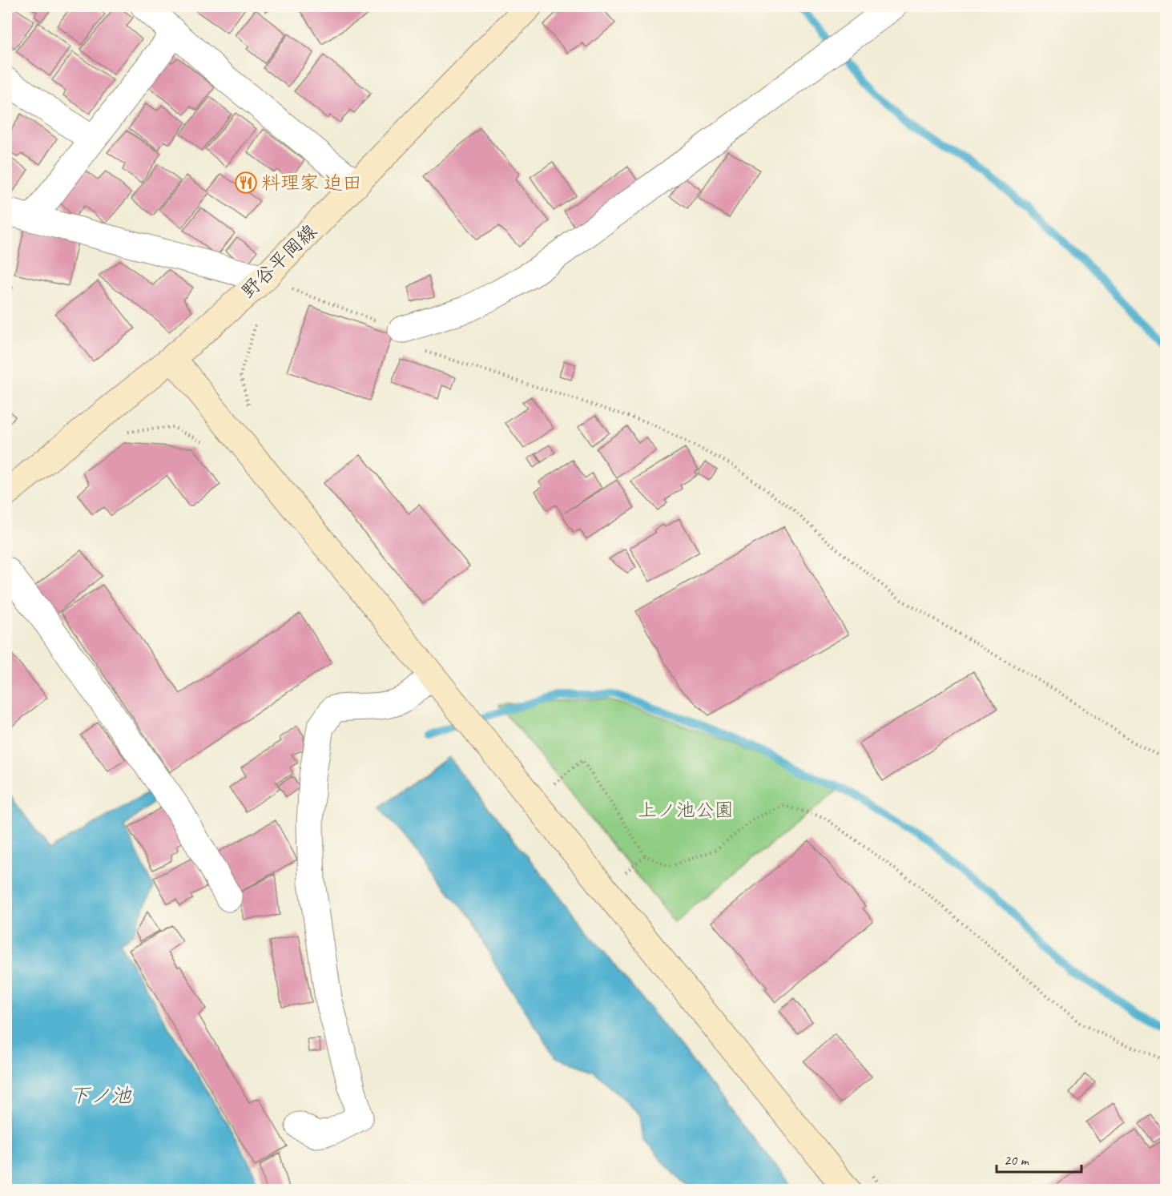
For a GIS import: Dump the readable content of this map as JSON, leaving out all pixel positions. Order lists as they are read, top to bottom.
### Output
{
  "streets": {
    "street": ["野谷平岡線"]
  },
  "water": ["下ノ池"],
  "parks": ["上ノ池公園"],
  "places": {
    "restaurant": ["料理家 迫田"]
  },
  "scale_bar": "20 m"
}
